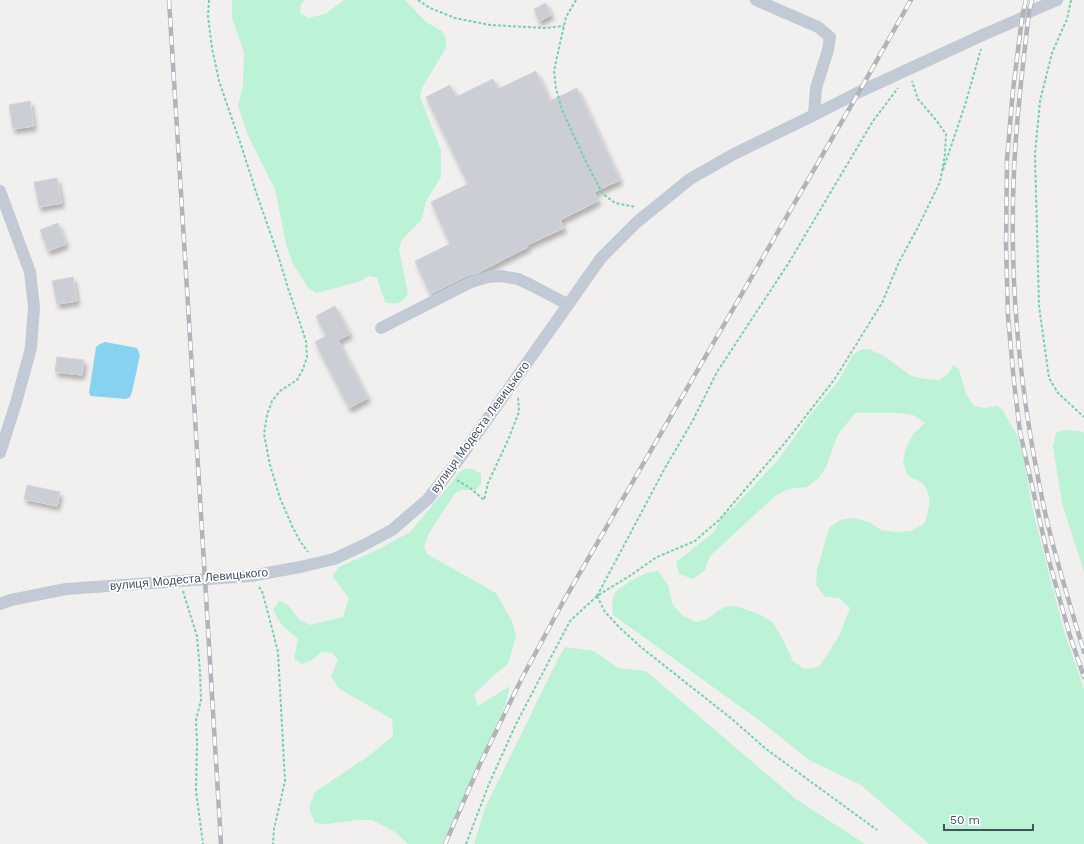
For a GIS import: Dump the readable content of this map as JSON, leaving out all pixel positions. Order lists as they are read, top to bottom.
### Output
{
  "streets": {
    "street": ["вулиця Модеста Левицького"]
  },
  "scale_bar": "50 m"
}
